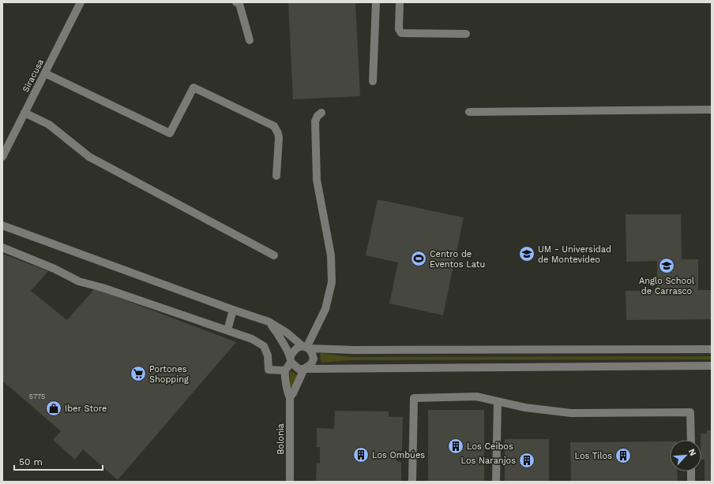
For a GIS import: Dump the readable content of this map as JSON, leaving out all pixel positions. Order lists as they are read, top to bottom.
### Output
{
  "streets": {
    "street": ["Siracusa", "Bolonia"]
  },
  "places": {
    "school or university": ["UM - Universidad de Montevideo", "Anglo School de Carrasco"],
    "sports": ["Centro de Eventos Latu"],
    "supermarket": ["Portones Shopping"],
    "shop": ["Iber Store"],
    "building": [
      "Los Ceibos",
      "Los Ombúes",
      "Los Tilos",
      "Los Naranjos"
    ]
  },
  "house_numbers": ["5775"],
  "scale_bar": "50 m",
  "north": "top right"
}
